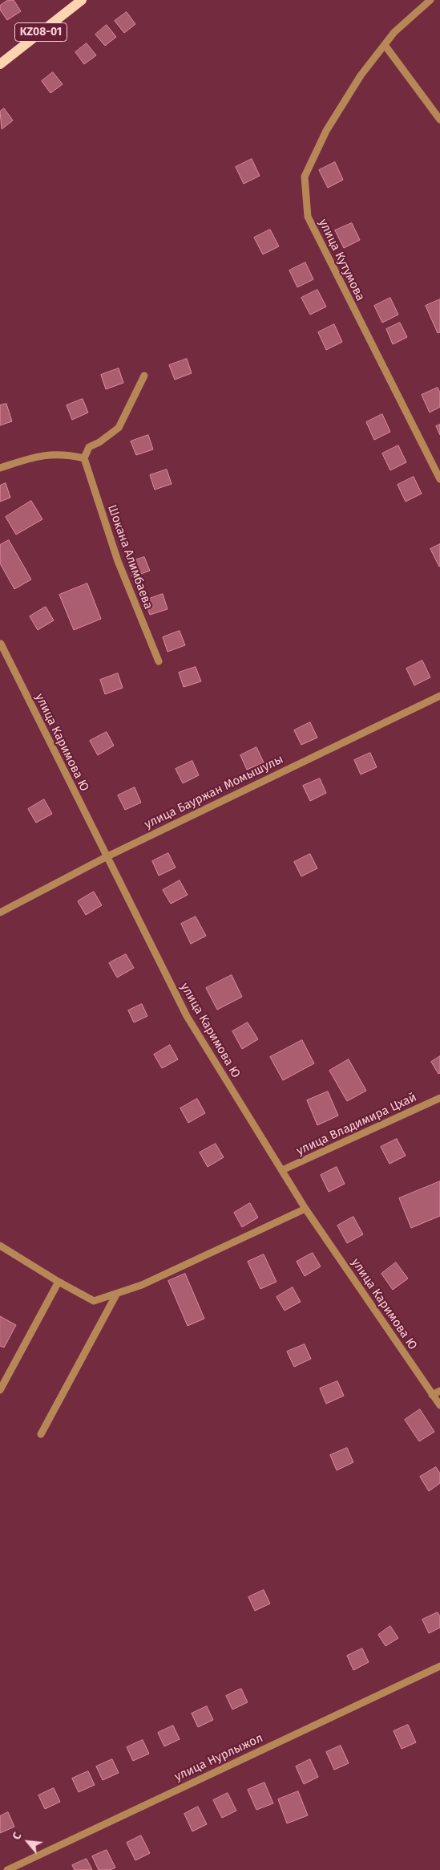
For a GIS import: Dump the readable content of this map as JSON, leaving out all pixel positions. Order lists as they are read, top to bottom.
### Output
{
  "streets": {
    "main road": ["KZ08-01"],
    "street": [
      "улица Кутумова",
      "Шокана Алимбаева",
      "улица Каримова Ю",
      "улица Бауржан Момышулы",
      "улица Владимира Цхай",
      "улица Нурлыжол"
    ]
  },
  "crossings": [
    ["улица Каримова Ю", "улица Бауржан Момышулы"],
    ["улица Каримова Ю", "улица Владимира Цхай"]
  ],
  "north": "top left"
}
